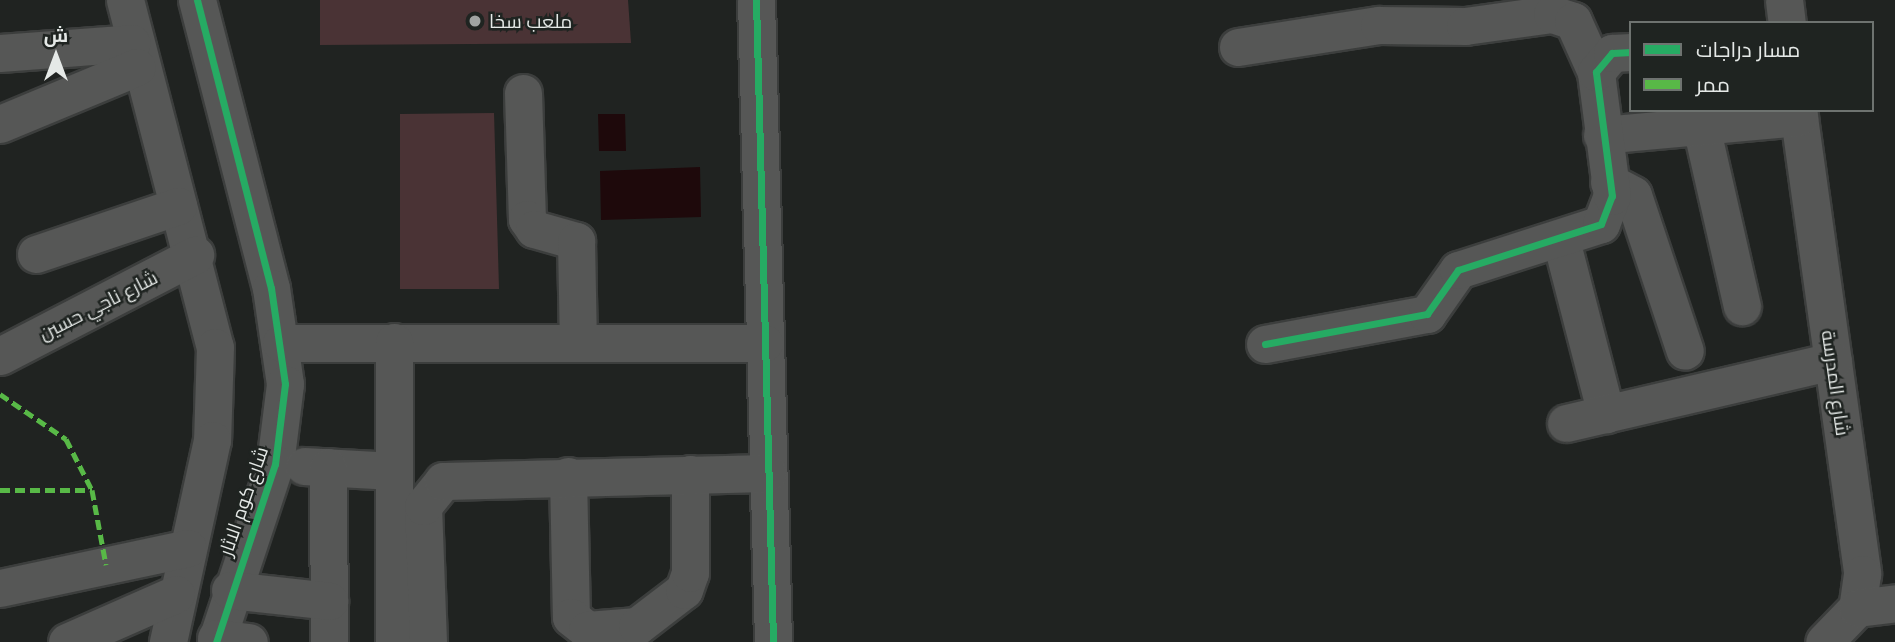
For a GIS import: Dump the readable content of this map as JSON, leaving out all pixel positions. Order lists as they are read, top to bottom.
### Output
{
  "streets": {
    "street": ["شارع ناجي حسين", "شارع المدرسة", "شارع كوم الاثار"]
  },
  "crossings": [
    ["شارع ناجي حسين", "شارع كوم الاثار"]
  ],
  "places": ["ملعب سخا"],
  "legend": ["مسار دراجات", "ممر"],
  "north": "top"
}
